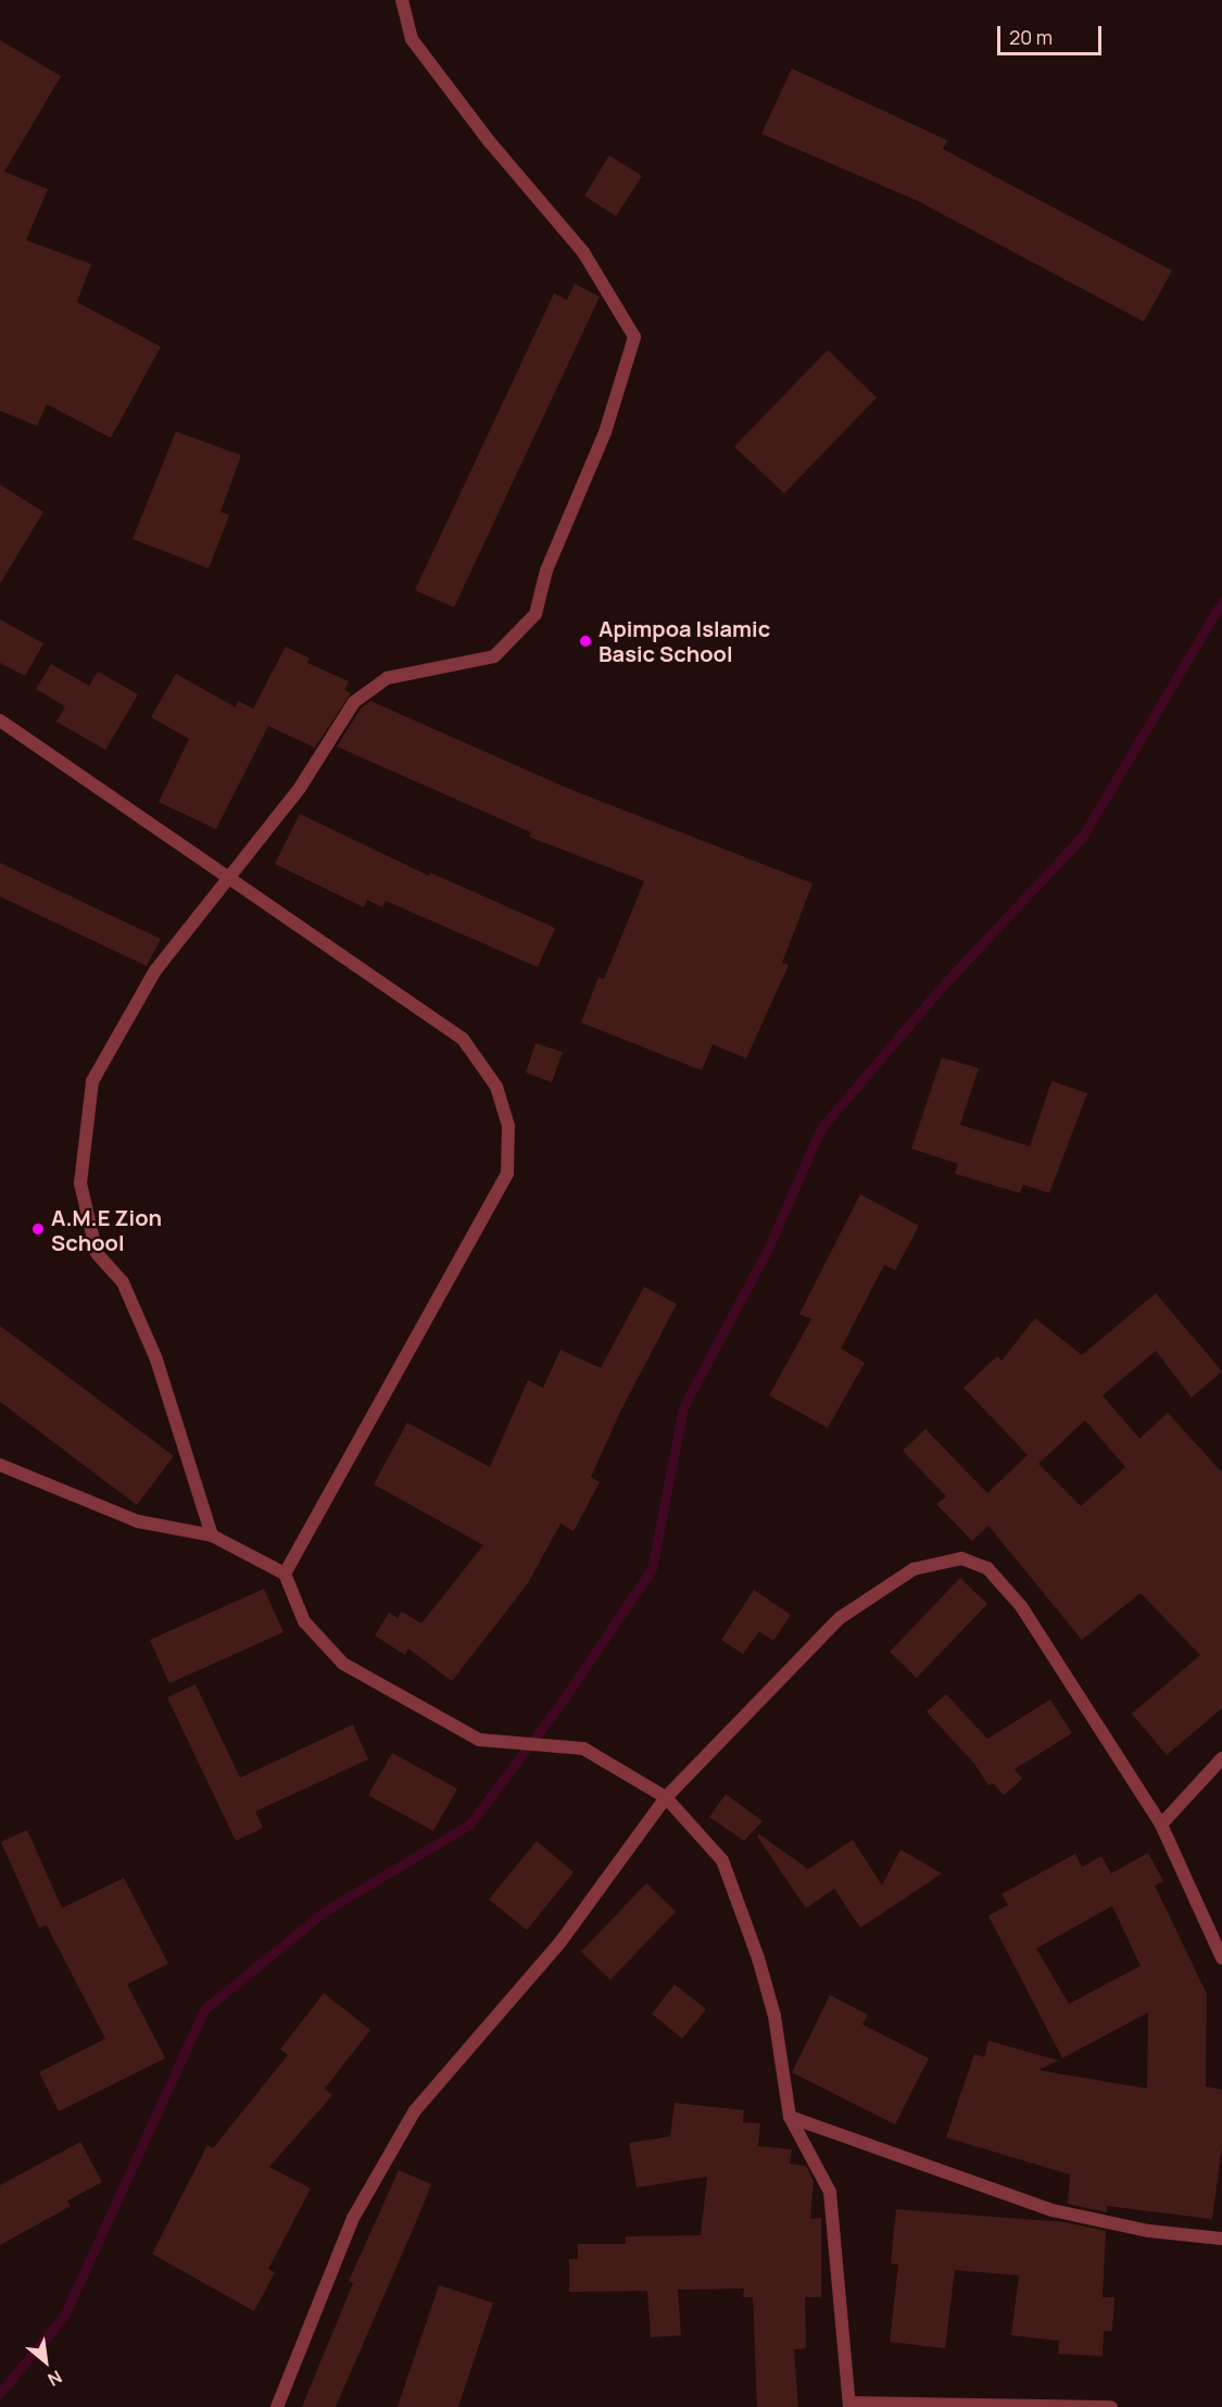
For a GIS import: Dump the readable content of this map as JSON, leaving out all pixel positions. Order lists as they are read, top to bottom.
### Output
{
  "places": ["Apimpoa Islamic Basic School", "A.M.E Zion School"],
  "scale_bar": "20 m",
  "north": "bottom right"
}
